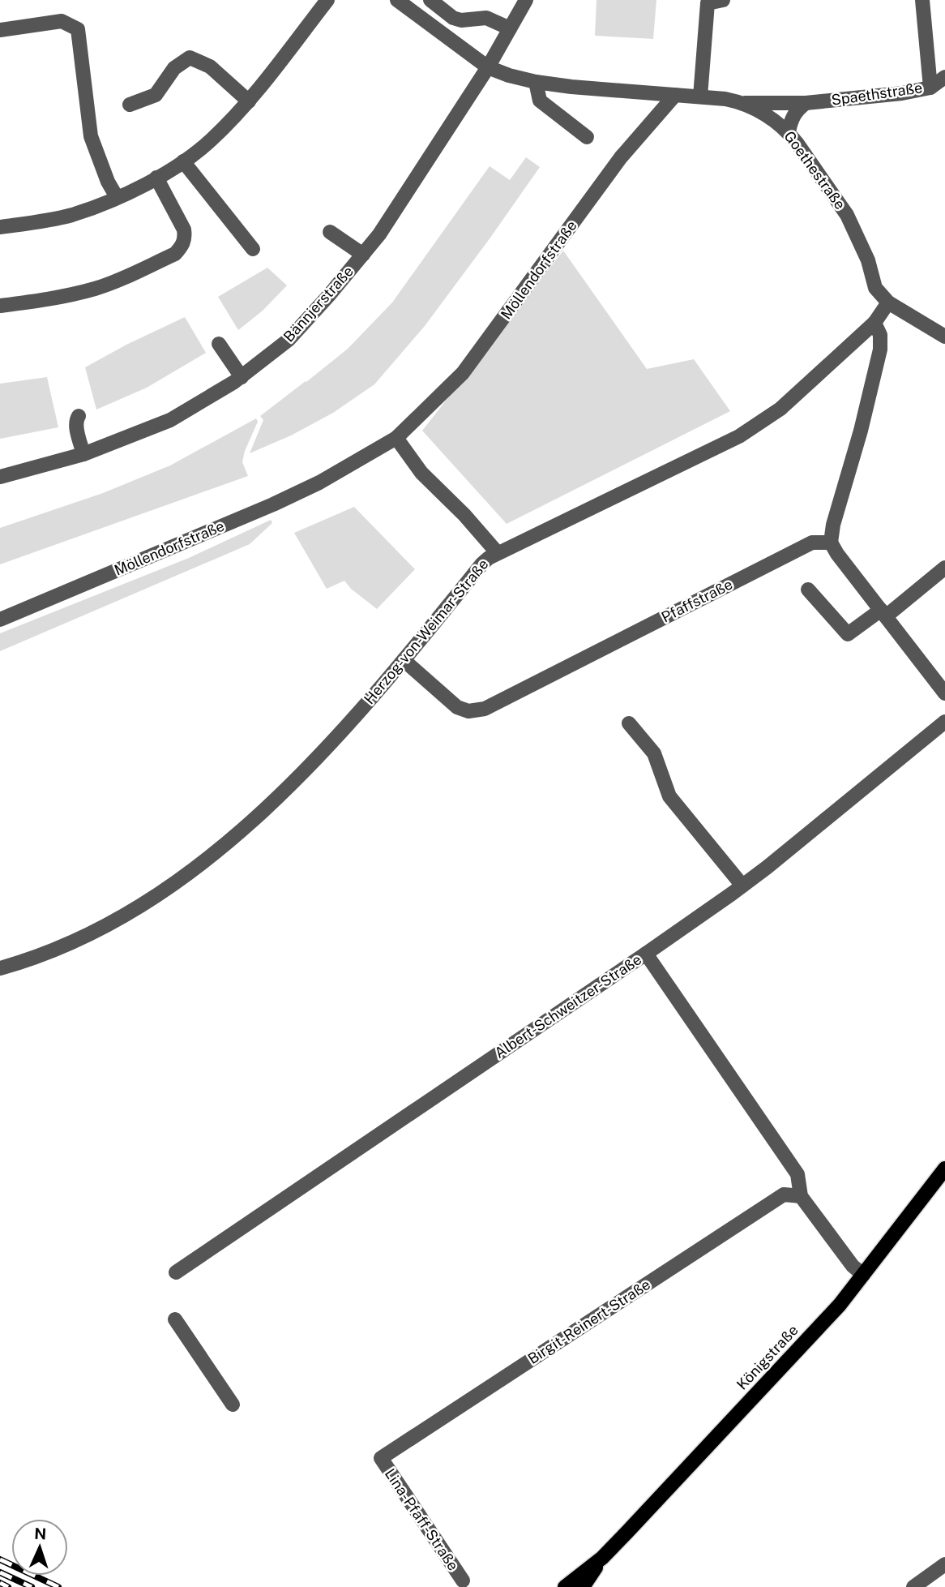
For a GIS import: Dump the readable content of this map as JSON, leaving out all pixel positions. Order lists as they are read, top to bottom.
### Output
{
  "streets": {
    "main road": ["Königstraße"],
    "street": [
      "Spaethstraße",
      "Goethestraße",
      "Möllendorfstraße",
      "Bännjerstraße",
      "Pfaffstraße",
      "Herzog-von-Weimar-Straße",
      "Albert-Schweitzer-Straße",
      "Birgit-Reinert-Straße",
      "Lina-Pfaff-Straße"
    ]
  },
  "crossings": [
    ["Spaethstraße", "Goethestraße"],
    ["Goethestraße", "Möllendorfstraße"],
    ["Goethestraße", "Bännjerstraße"],
    ["Pfaffstraße", "Herzog-von-Weimar-Straße"],
    ["Birgit-Reinert-Straße", "Lina-Pfaff-Straße"]
  ],
  "north": "top"
}
